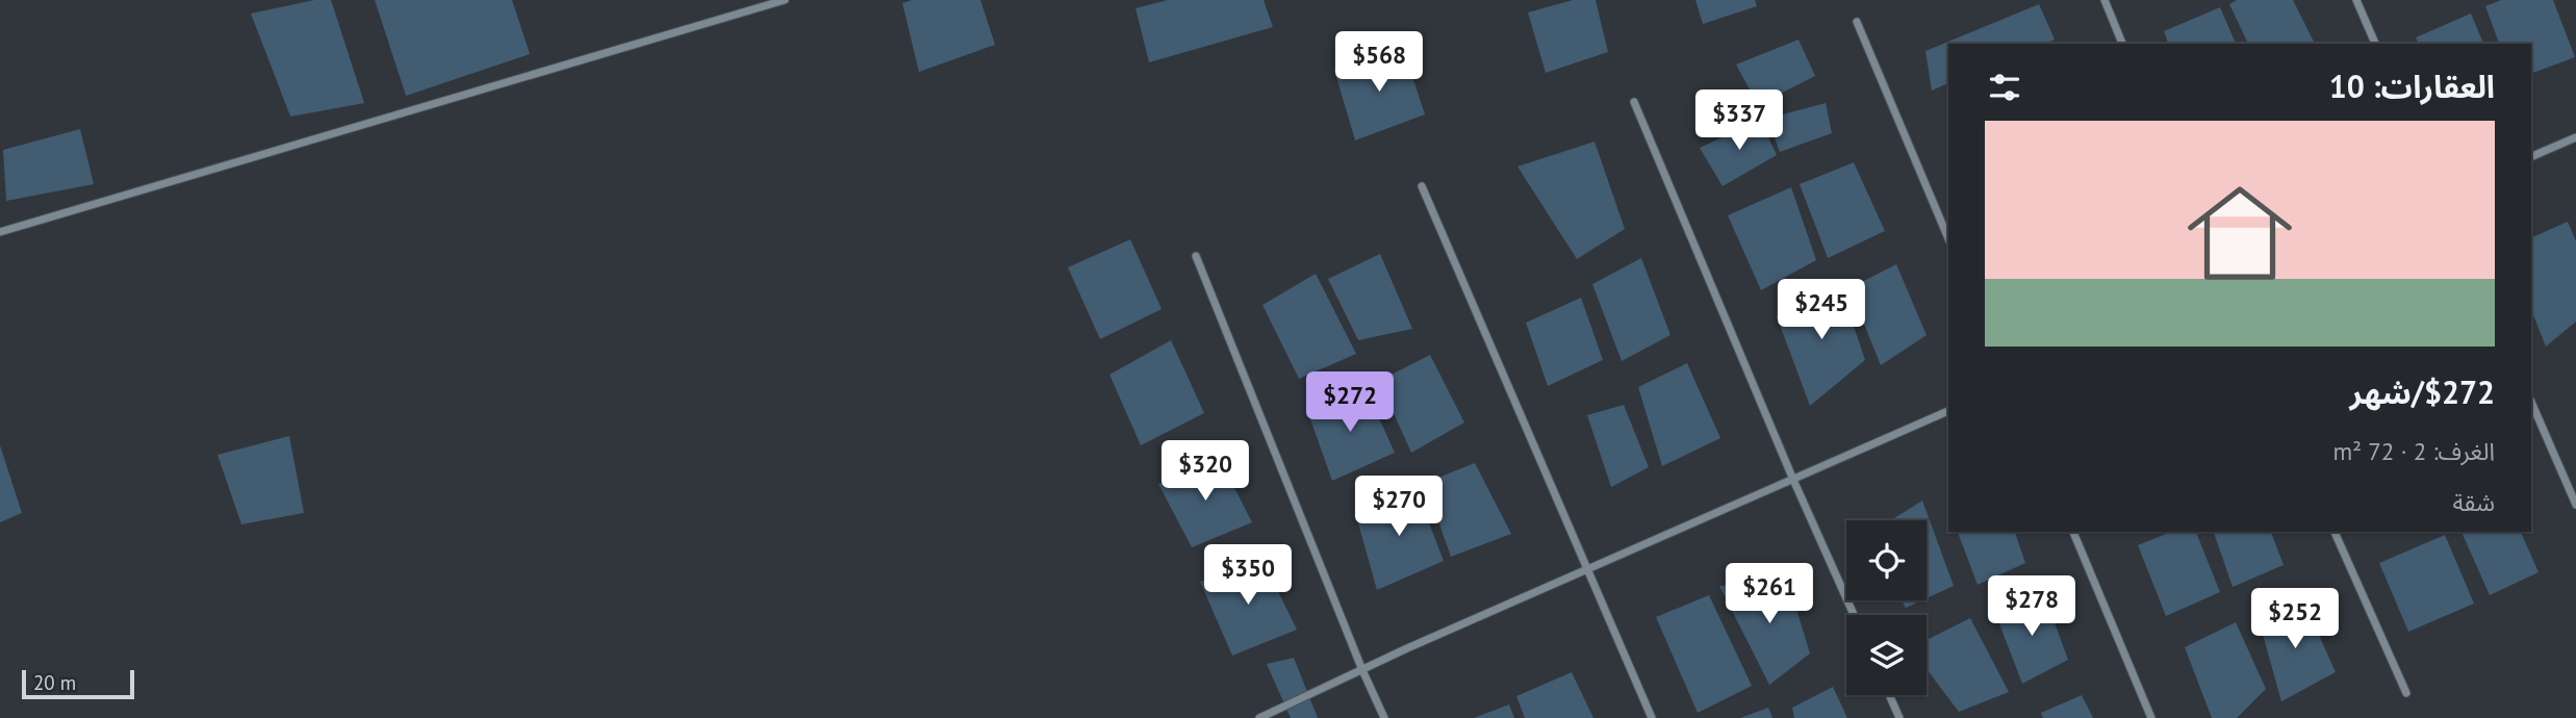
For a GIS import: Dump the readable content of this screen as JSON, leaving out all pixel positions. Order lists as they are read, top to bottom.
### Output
{
  "scale_bar": "20 m",
  "page": {
    "price": [
      "$568",
      "$337",
      "$245",
      "$272",
      "$320",
      "$270",
      "$350",
      "$261",
      "$278",
      "$252"
    ],
    "heading": "العقارات: 10",
    "list": [
      {
        "name": "$272/شهر",
        "note": "الغرف: 2 · 72 m² · شقة"
      }
    ],
    "scale": "20 m"
  }
}
